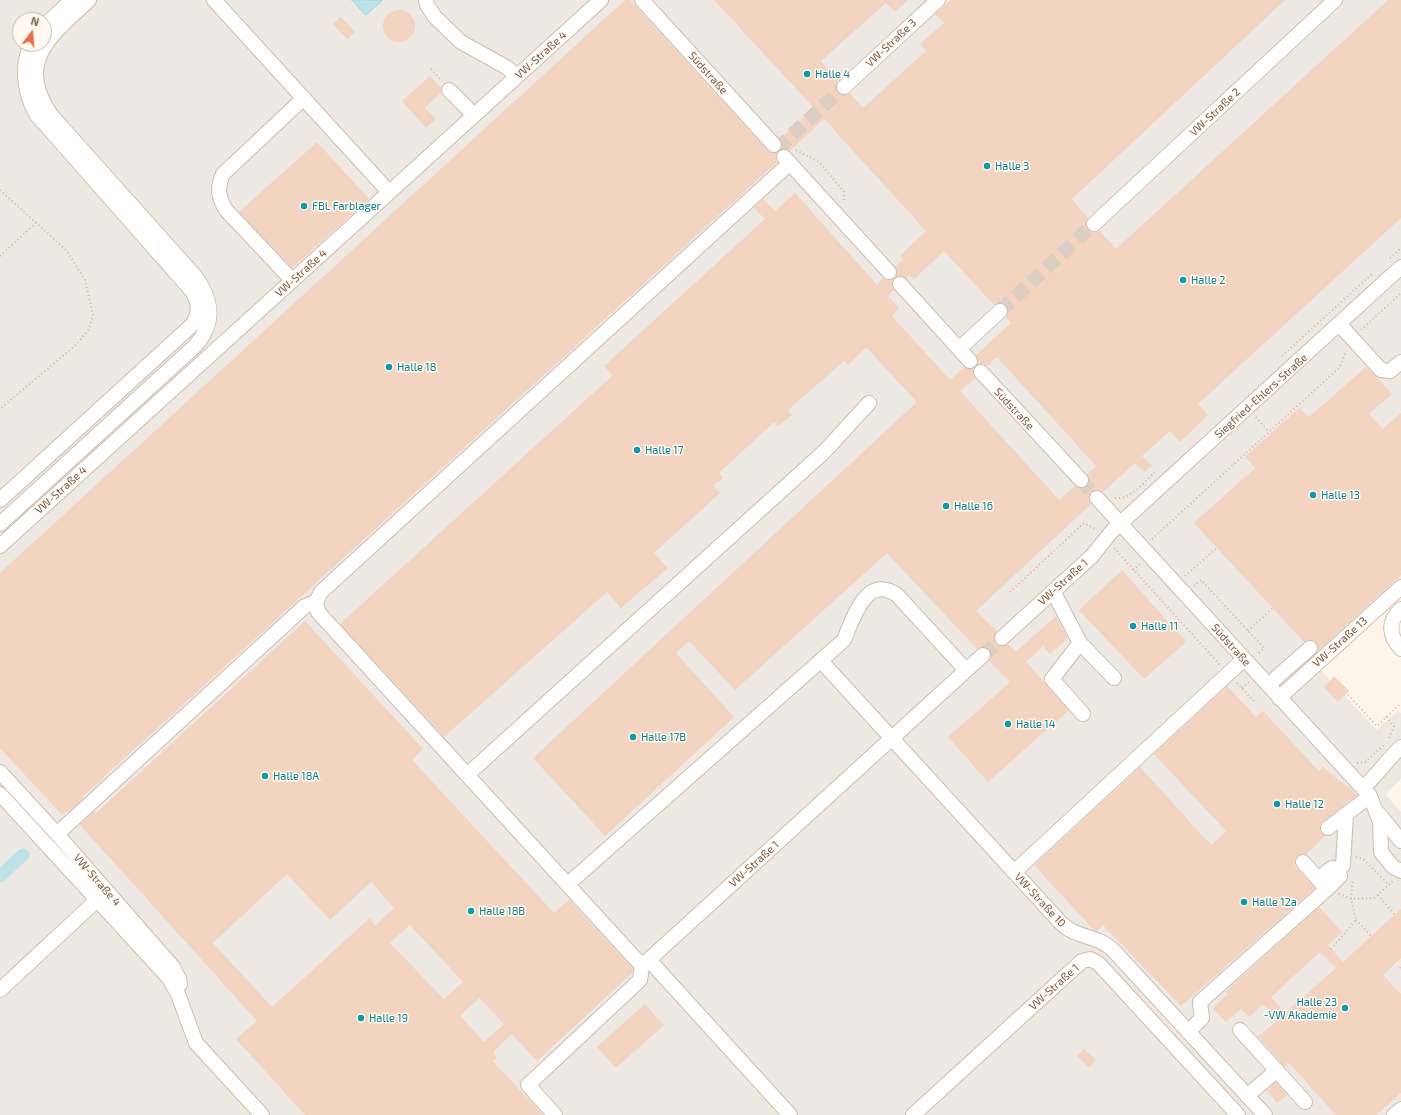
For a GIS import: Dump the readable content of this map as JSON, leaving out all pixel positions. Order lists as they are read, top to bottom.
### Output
{
  "streets": {
    "street": [
      "VW-Straße 3",
      "VW-Straße 4",
      "Südstraße",
      "VW-Straße 2",
      "Siegfried-Ehlers-Straße",
      "VW-Straße 1",
      "VW-Straße 13",
      "VW-Straße 10"
    ]
  },
  "crossings": [
    ["Südstraße", "Siegfried-Ehlers-Straße"],
    ["Südstraße", "VW-Straße 1"],
    ["Südstraße", "VW-Straße 13"],
    ["Siegfried-Ehlers-Straße", "VW-Straße 1"],
    ["VW-Straße 1", "VW-Straße 10"]
  ],
  "places": [
    "Halle 4",
    "Halle 3",
    "FBL Farblager",
    "Halle 2",
    "Halle 18",
    "Halle 17",
    "Halle 13",
    "Halle 16",
    "Halle 11",
    "Halle 14",
    "Halle 17B",
    "Halle 18A",
    "Halle 12",
    "Halle 12a",
    "Halle 18B",
    "Halle 23 -VW Akademie",
    "Halle 19"
  ],
  "north": "top"
}
